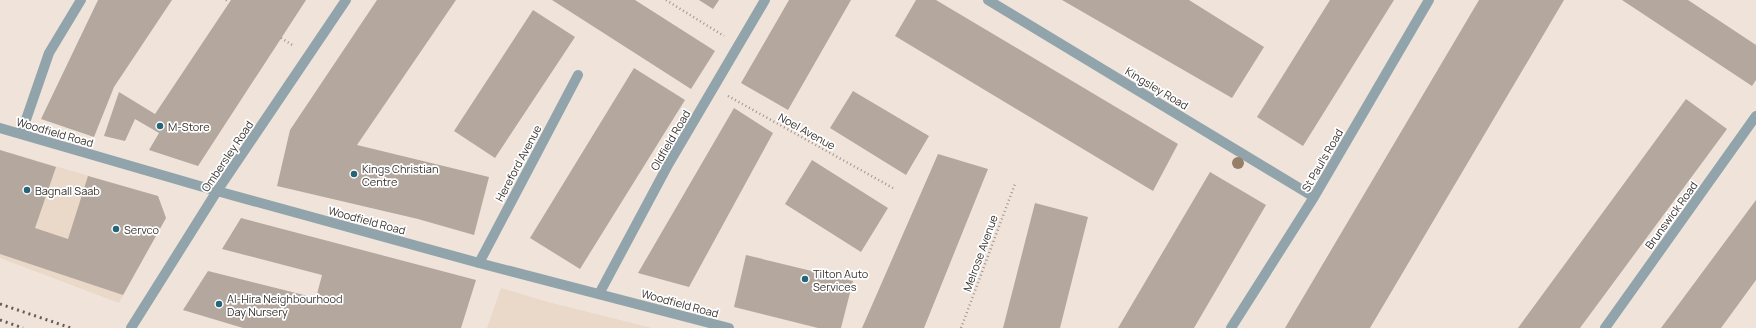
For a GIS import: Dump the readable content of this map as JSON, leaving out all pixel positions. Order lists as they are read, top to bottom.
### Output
{
  "streets": {
    "street": [
      "Kingsley Road",
      "Woodfield Road",
      "Oldfield Road",
      "Ombersley Road",
      "St Paul's Road",
      "Hereford Avenue",
      "Brunswick Road"
    ],
    "path": ["Noel Avenue", "Melrose Avenue"]
  },
  "crossings": [
    ["Kingsley Road", "St Paul's Road"],
    ["Noel Avenue", "Oldfield Road"],
    ["Woodfield Road", "Oldfield Road"],
    ["Woodfield Road", "Ombersley Road"],
    ["Woodfield Road", "Hereford Avenue"]
  ],
  "places": [
    "M-Store",
    "Kings Christian Centre",
    "Bagnall Saab",
    "Servco",
    "Tilton Auto Services",
    "Al-Hira Neighbourhood Day Nursery"
  ]
}
